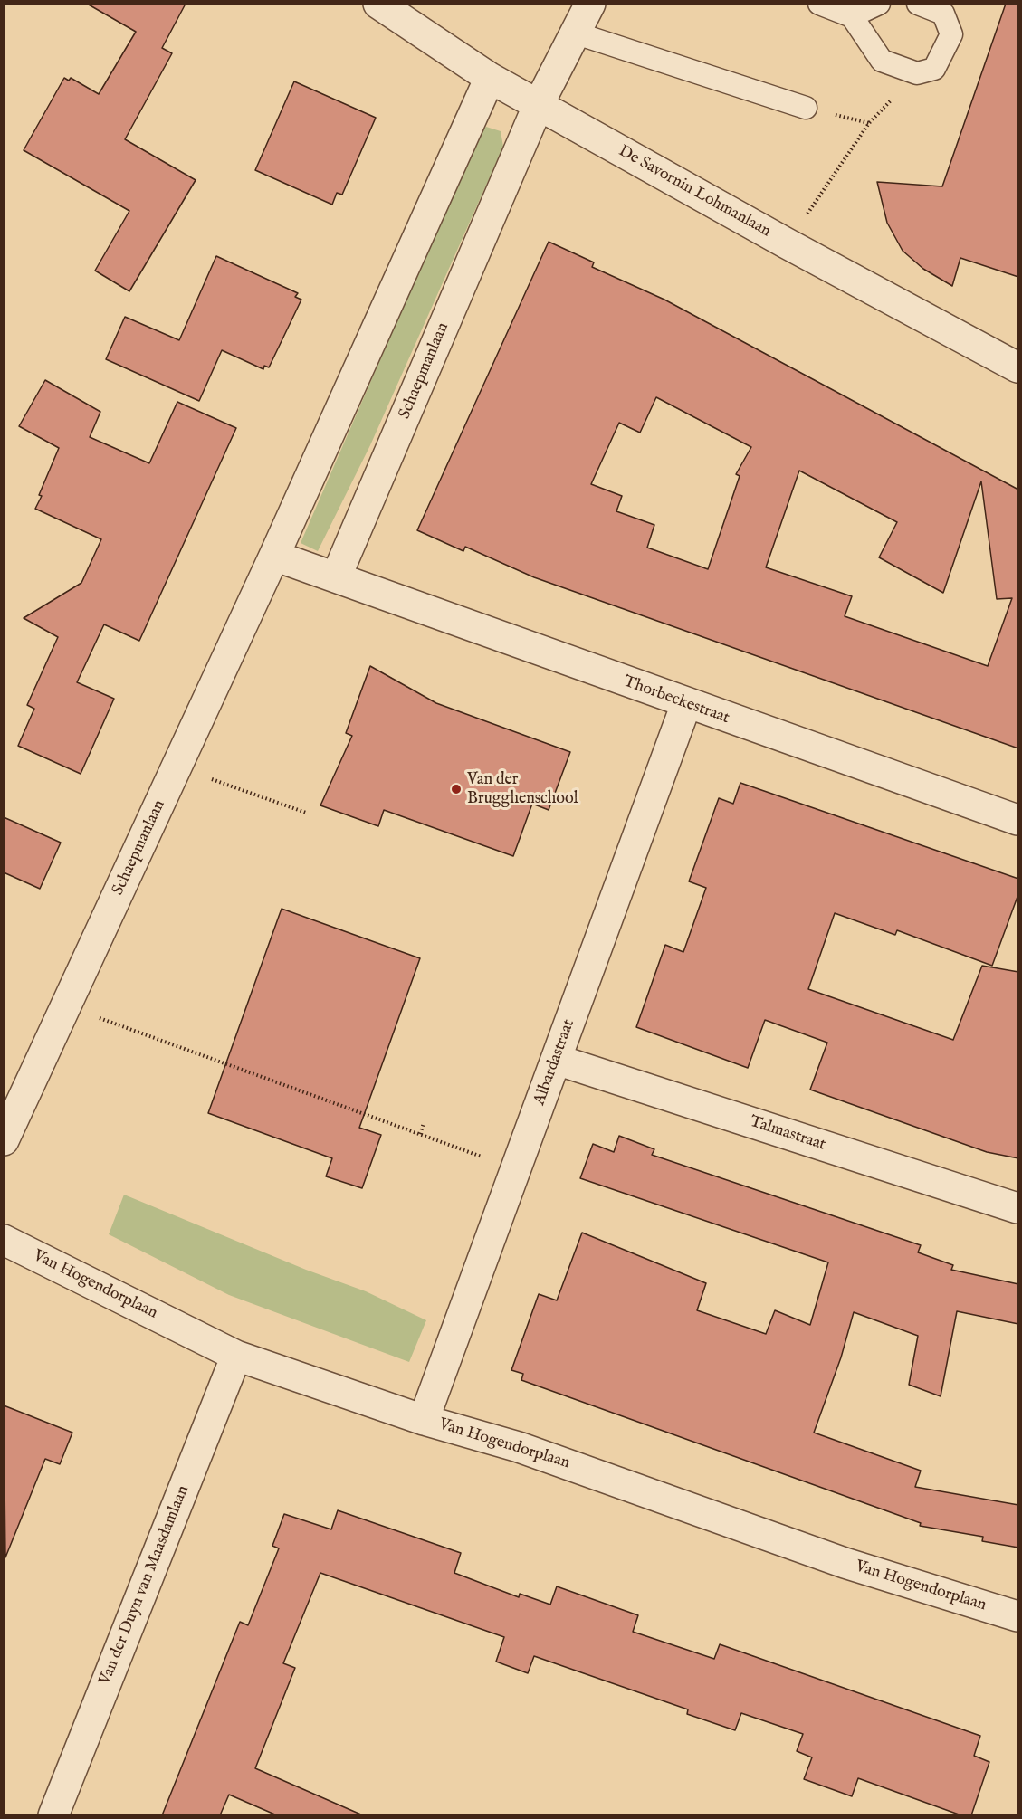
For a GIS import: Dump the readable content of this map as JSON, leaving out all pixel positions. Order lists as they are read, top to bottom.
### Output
{
  "streets": {
    "street": [
      "De Savornin Lohmanlaan",
      "Schaepmanlaan",
      "Thorbeckestraat",
      "Albardastraat",
      "Talmastraat",
      "Van Hogendorplaan",
      "Van der Duyn van Maasdamlaan"
    ]
  },
  "crossings": [
    ["De Savornin Lohmanlaan", "Schaepmanlaan"],
    ["Schaepmanlaan", "Thorbeckestraat"],
    ["Thorbeckestraat", "Albardastraat"],
    ["Albardastraat", "Talmastraat"],
    ["Albardastraat", "Van Hogendorplaan"],
    ["Van Hogendorplaan", "Van der Duyn van Maasdamlaan"]
  ],
  "places": ["Van der Brugghenschool"]
}
